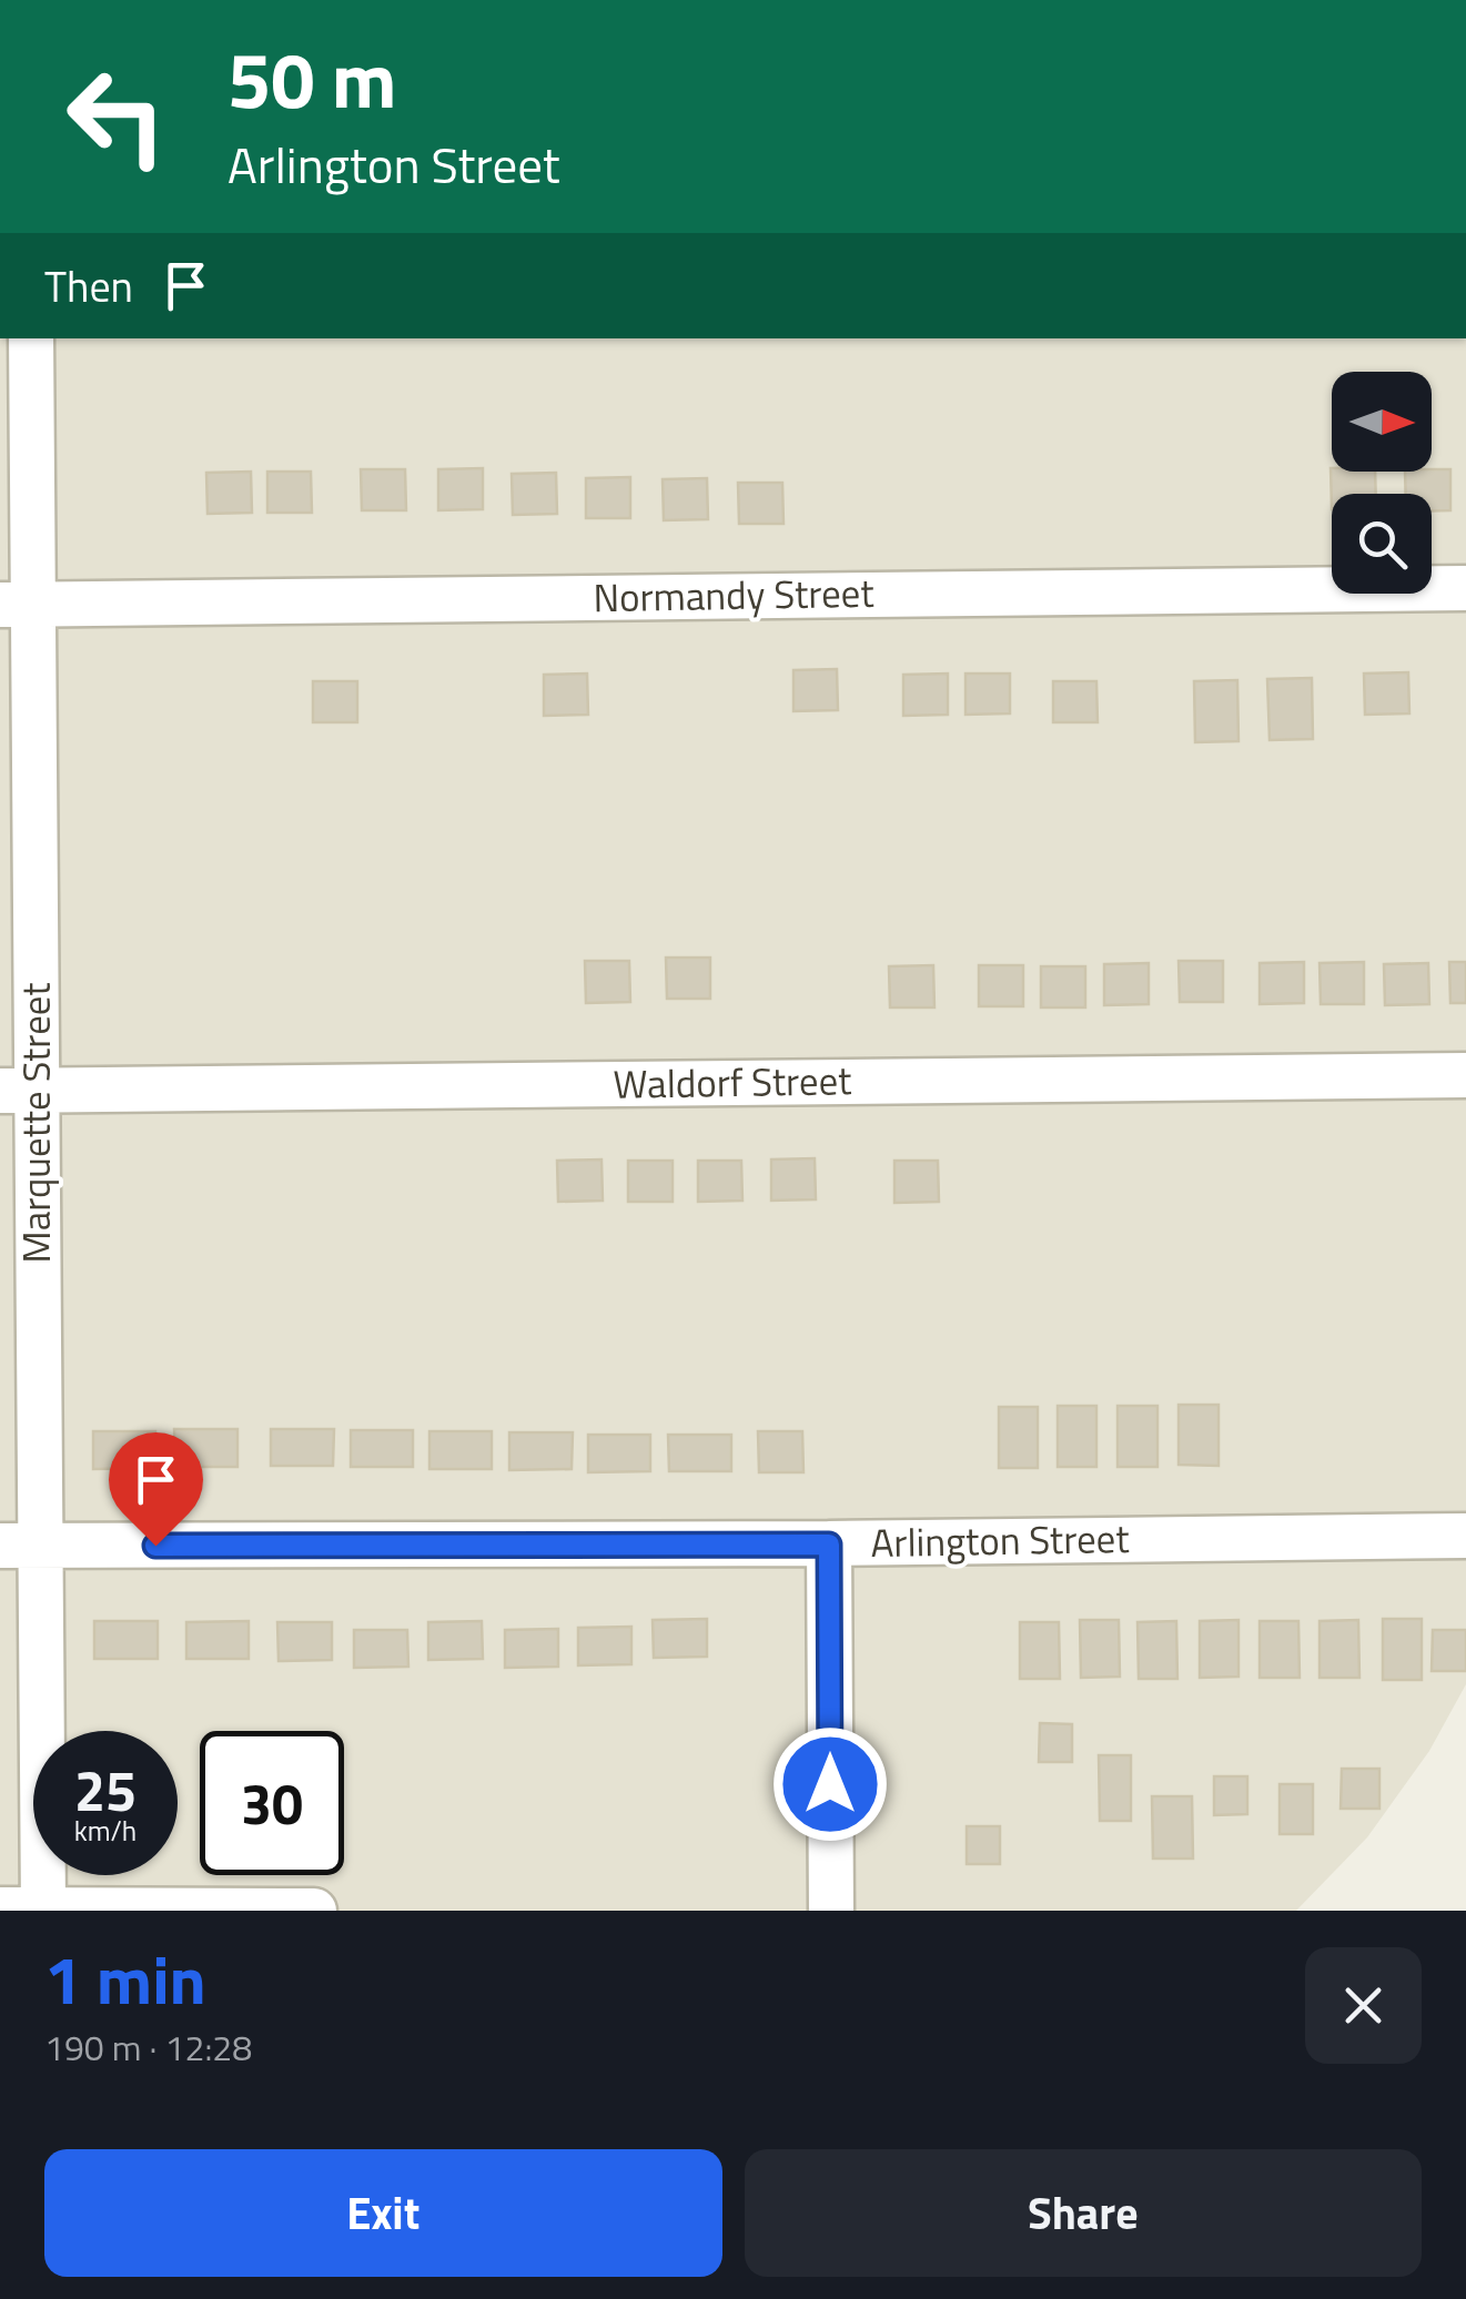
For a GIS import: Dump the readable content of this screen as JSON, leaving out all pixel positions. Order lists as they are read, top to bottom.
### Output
{
  "streets": {
    "street": [
      "Normandy Street",
      "Waldorf Street",
      "Marquette Street",
      "Arlington Street"
    ]
  },
  "crossings": [
    ["Normandy Street", "Marquette Street"],
    ["Waldorf Street", "Marquette Street"],
    ["Marquette Street", "Arlington Street"]
  ],
  "north": "right",
  "page": {
    "turn": ["50 m", "Arlington Street"],
    "then": "Then",
    "speed": "25 km/h",
    "limit": "30",
    "heading": ["1 min", "190 m · 12:28"],
    "buttons": ["Exit", "Share"]
  }
}
